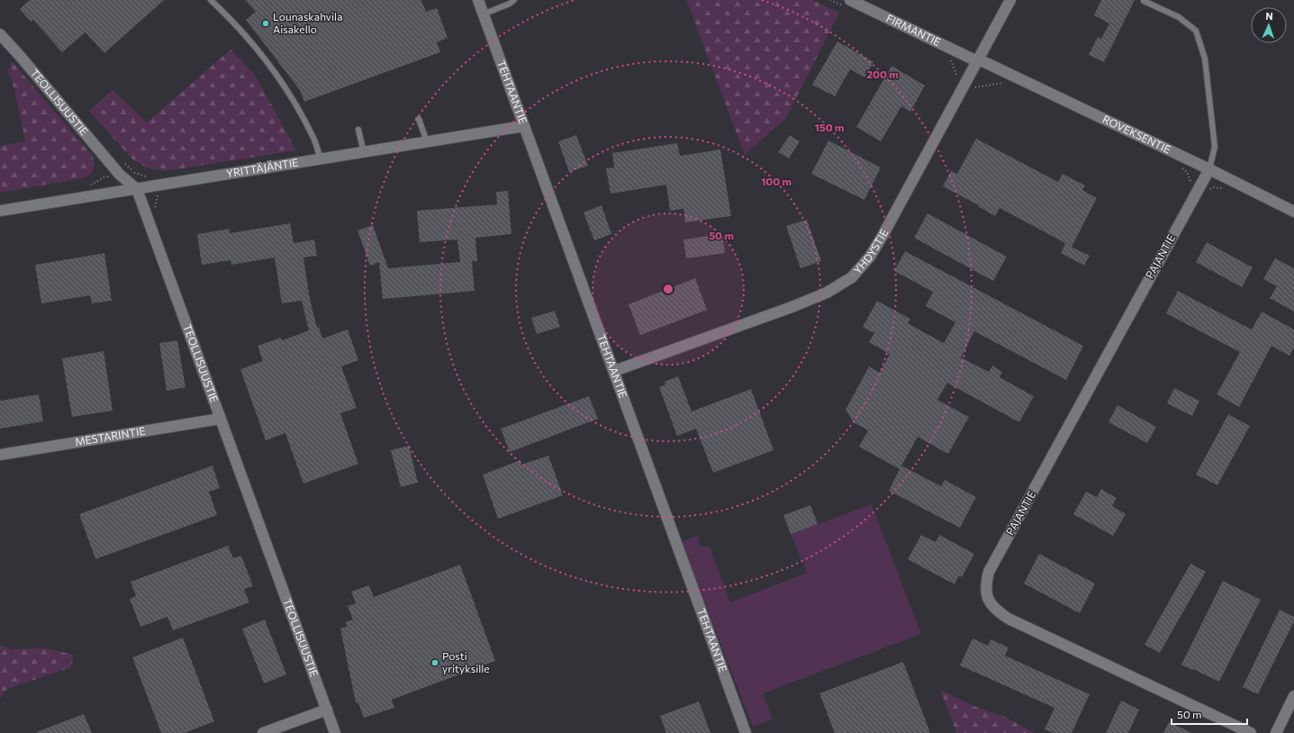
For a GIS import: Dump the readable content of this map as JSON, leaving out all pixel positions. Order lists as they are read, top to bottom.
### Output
{
  "streets": {
    "street": [
      "FIRMANTIE",
      "TEHTAANTIE",
      "TEOLLISUUSTIE",
      "ROVEKSENTIE",
      "YRITTÄJÄNTIE",
      "YHDYSTIE",
      "PAJANTIE",
      "MESTARINTIE"
    ]
  },
  "crossings": [
    ["FIRMANTIE", "ROVEKSENTIE"],
    ["FIRMANTIE", "YHDYSTIE"],
    ["TEHTAANTIE", "YRITTÄJÄNTIE"],
    ["TEHTAANTIE", "YHDYSTIE"],
    ["TEOLLISUUSTIE", "YRITTÄJÄNTIE"],
    ["TEOLLISUUSTIE", "MESTARINTIE"],
    ["ROVEKSENTIE", "YHDYSTIE"],
    ["ROVEKSENTIE", "PAJANTIE"]
  ],
  "places": ["Lounaskahvila Aisakello", "Posti yrityksille"],
  "scale_bar": "50 m",
  "north": "top",
  "rings": [
    "200 m",
    "150 m",
    "100 m",
    "50 m"
  ]
}
